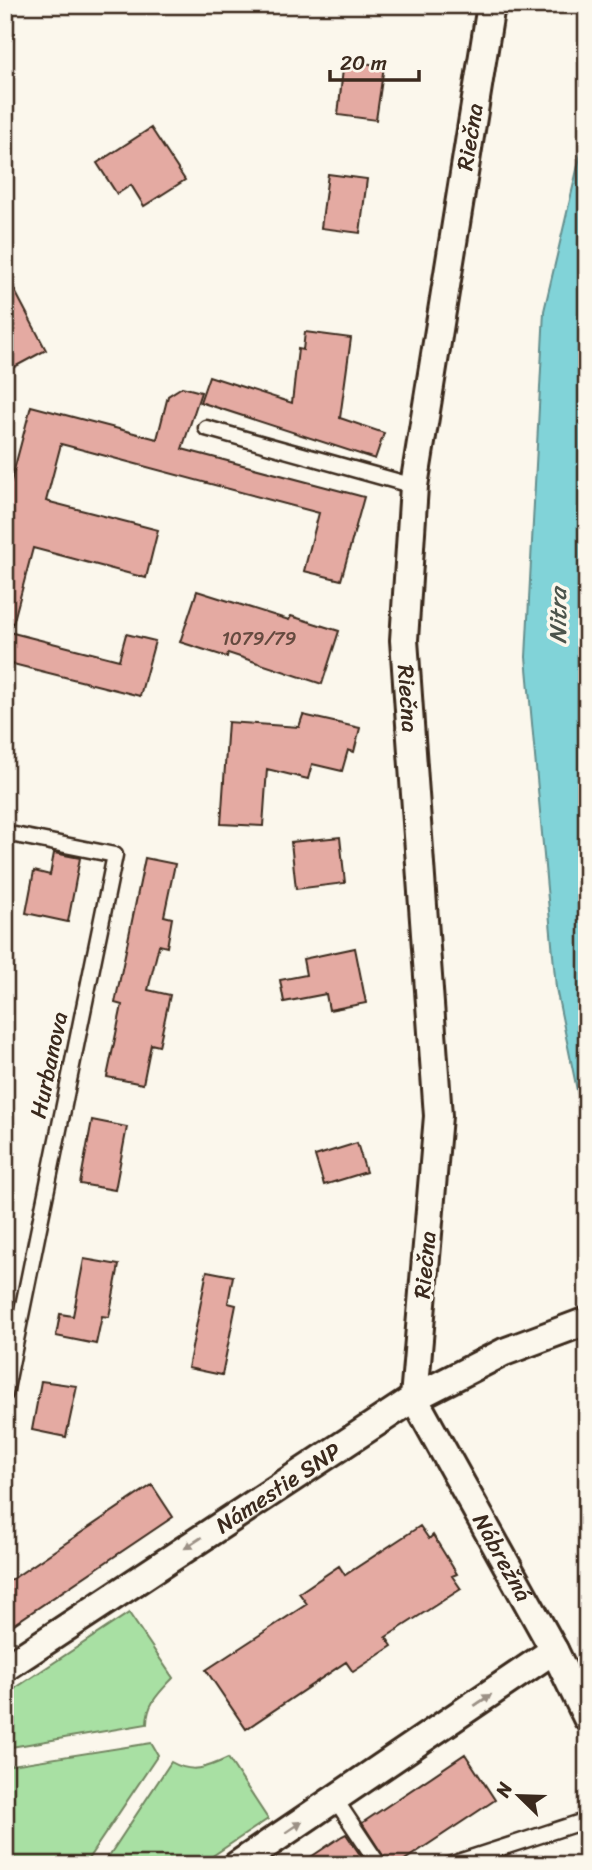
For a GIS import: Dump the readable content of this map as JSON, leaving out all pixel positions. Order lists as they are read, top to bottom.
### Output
{
  "streets": {
    "street": ["Riečna", "Námestie SNP", "Nábrežná"],
    "lane": ["Hurbanova"]
  },
  "crossings": [
    ["Riečna", "Námestie SNP"],
    ["Riečna", "Nábrežná"],
    ["Námestie SNP", "Nábrežná"]
  ],
  "one_way": ["Námestie SNP"],
  "water": ["Nitra"],
  "house_numbers": ["1079/79"],
  "scale_bar": "20 m",
  "north": "top left"
}
